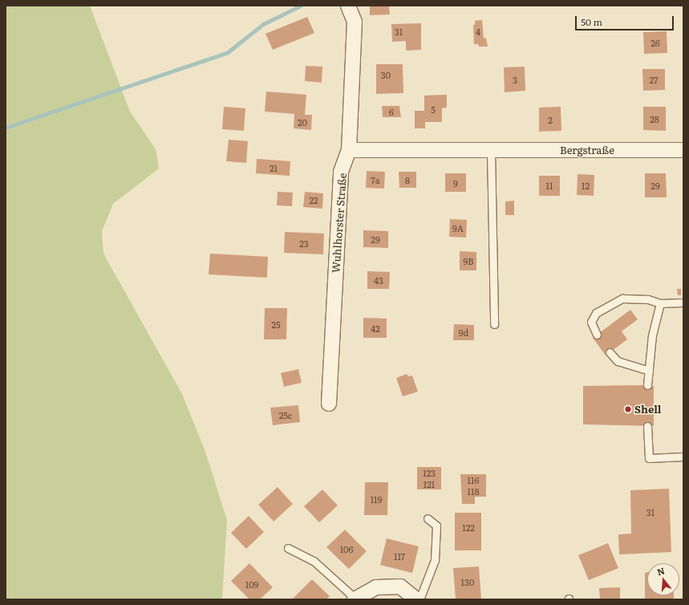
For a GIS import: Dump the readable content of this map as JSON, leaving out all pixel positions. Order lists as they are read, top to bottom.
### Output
{
  "streets": {
    "street": ["Bergstraße", "Wuhlhorster Straße"]
  },
  "crossings": [
    ["Bergstraße", "Wuhlhorster Straße"]
  ],
  "places": ["Shell"],
  "house_numbers": [
    "31",
    "4",
    "26",
    "30",
    "3",
    "27",
    "5",
    "6",
    "28",
    "2",
    "20",
    "21",
    "7a",
    "8",
    "9",
    "11",
    "12",
    "29",
    "22",
    "9A",
    "29",
    "23",
    "9B",
    "43",
    "25",
    "42",
    "9d",
    "25c",
    "123",
    "116",
    "121",
    "118",
    "119",
    "31",
    "122",
    "106",
    "117",
    "130",
    "109"
  ],
  "scale_bar": "50 m",
  "north": "top"
}
